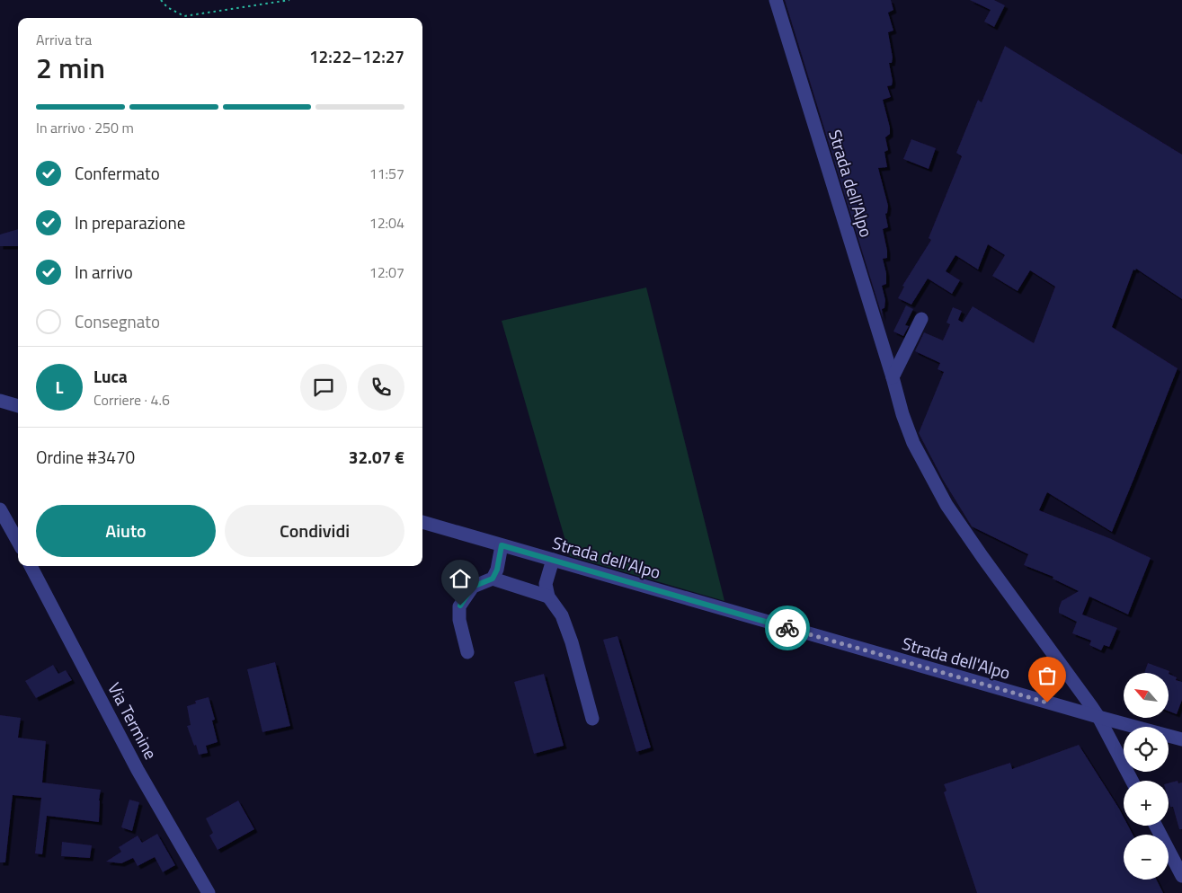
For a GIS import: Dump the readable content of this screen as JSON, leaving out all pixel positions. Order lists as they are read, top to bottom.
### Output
{
  "streets": {
    "street": ["Strada dell'Alpo", "Via Termine"]
  },
  "north": "top left",
  "page": {
    "heading": ["2 min", "Arriva tra", "12:22–12:27"],
    "panel": [
      "Luca",
      "Corriere · 4.6",
      "Ordine #3470",
      "32.07 €"
    ],
    "bar": "In arrivo · 250 m",
    "list": [
      ["Confermato", "11:57"],
      ["In preparazione", "12:04"],
      ["In arrivo", "12:07"],
      "Consegnato"
    ],
    "round": "L",
    "buttons": ["Aiuto", "Condividi"],
    "map_buttons": ["+", "−"]
  }
}
